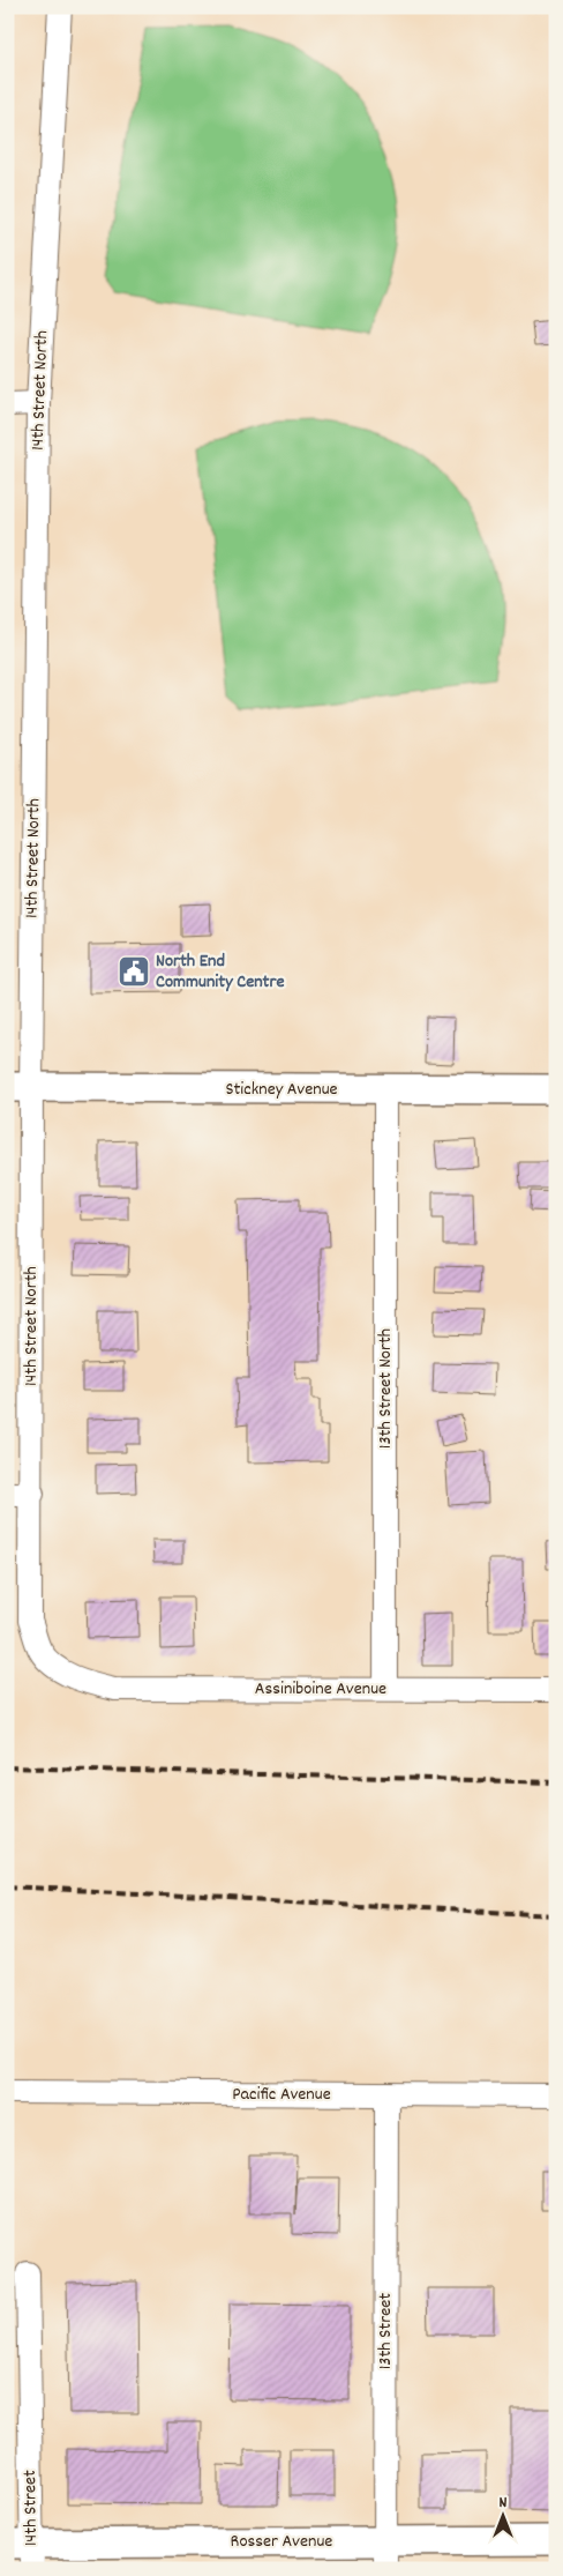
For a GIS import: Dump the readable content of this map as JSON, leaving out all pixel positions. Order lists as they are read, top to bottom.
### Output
{
  "streets": {
    "street": [
      "14th Street North",
      "Stickney Avenue",
      "13th Street North",
      "Assiniboine Avenue",
      "Pacific Avenue",
      "13th Street",
      "14th Street",
      "Rosser Avenue"
    ]
  },
  "crossings": [
    ["14th Street North", "Stickney Avenue"],
    ["14th Street North", "Assiniboine Avenue"],
    ["Stickney Avenue", "13th Street North"],
    ["13th Street North", "Assiniboine Avenue"],
    ["Pacific Avenue", "13th Street"],
    ["13th Street", "Rosser Avenue"],
    ["14th Street", "Rosser Avenue"]
  ],
  "places": {
    "public building": ["North End Community Centre"]
  },
  "north": "top"
}
